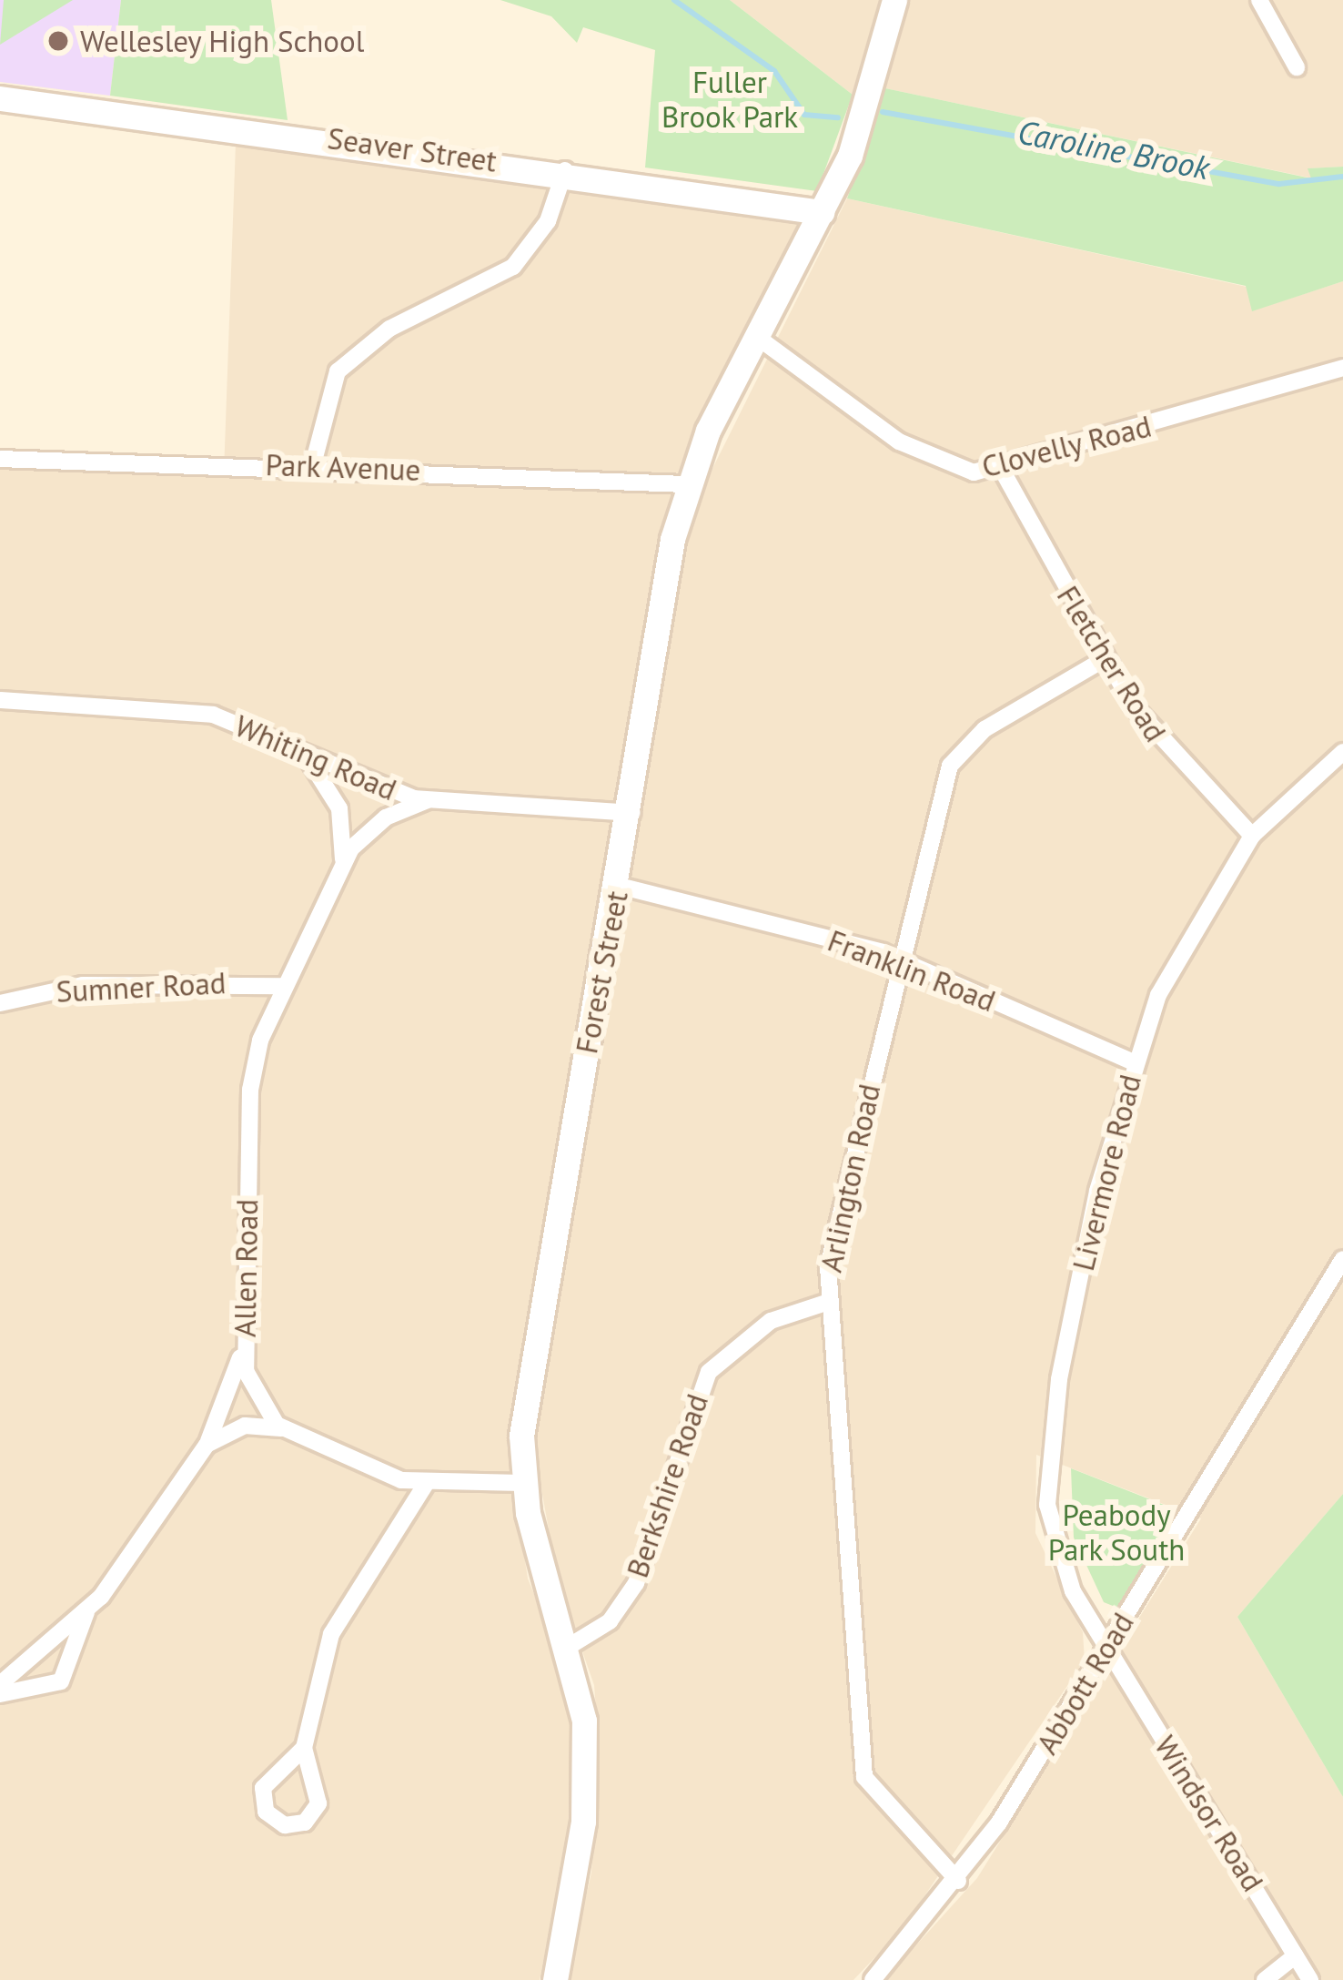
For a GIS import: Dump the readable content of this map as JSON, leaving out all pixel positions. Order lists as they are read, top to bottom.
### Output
{
  "streets": {
    "street": [
      "Seaver Street",
      "Clovelly Road",
      "Park Avenue",
      "Fletcher Road",
      "Whiting Road",
      "Franklin Road",
      "Forest Street",
      "Sumner Road",
      "Livermore Road",
      "Arlington Road",
      "Allen Road",
      "Berkshire Road",
      "Abbott Road",
      "Windsor Road"
    ]
  },
  "crossings": [
    ["Seaver Street", "Forest Street"],
    ["Clovelly Road", "Fletcher Road"],
    ["Clovelly Road", "Forest Street"],
    ["Park Avenue", "Forest Street"],
    ["Fletcher Road", "Livermore Road"],
    ["Fletcher Road", "Arlington Road"],
    ["Whiting Road", "Forest Street"],
    ["Whiting Road", "Allen Road"],
    ["Franklin Road", "Forest Street"],
    ["Franklin Road", "Livermore Road"],
    ["Franklin Road", "Arlington Road"],
    ["Forest Street", "Berkshire Road"],
    ["Sumner Road", "Allen Road"],
    ["Livermore Road", "Abbott Road"],
    ["Livermore Road", "Windsor Road"],
    ["Arlington Road", "Berkshire Road"],
    ["Arlington Road", "Abbott Road"],
    ["Abbott Road", "Windsor Road"]
  ],
  "water": ["Caroline Brook"],
  "parks": ["Fuller Brook Park", "Peabody Park South"],
  "places": ["Wellesley High School"]
}
